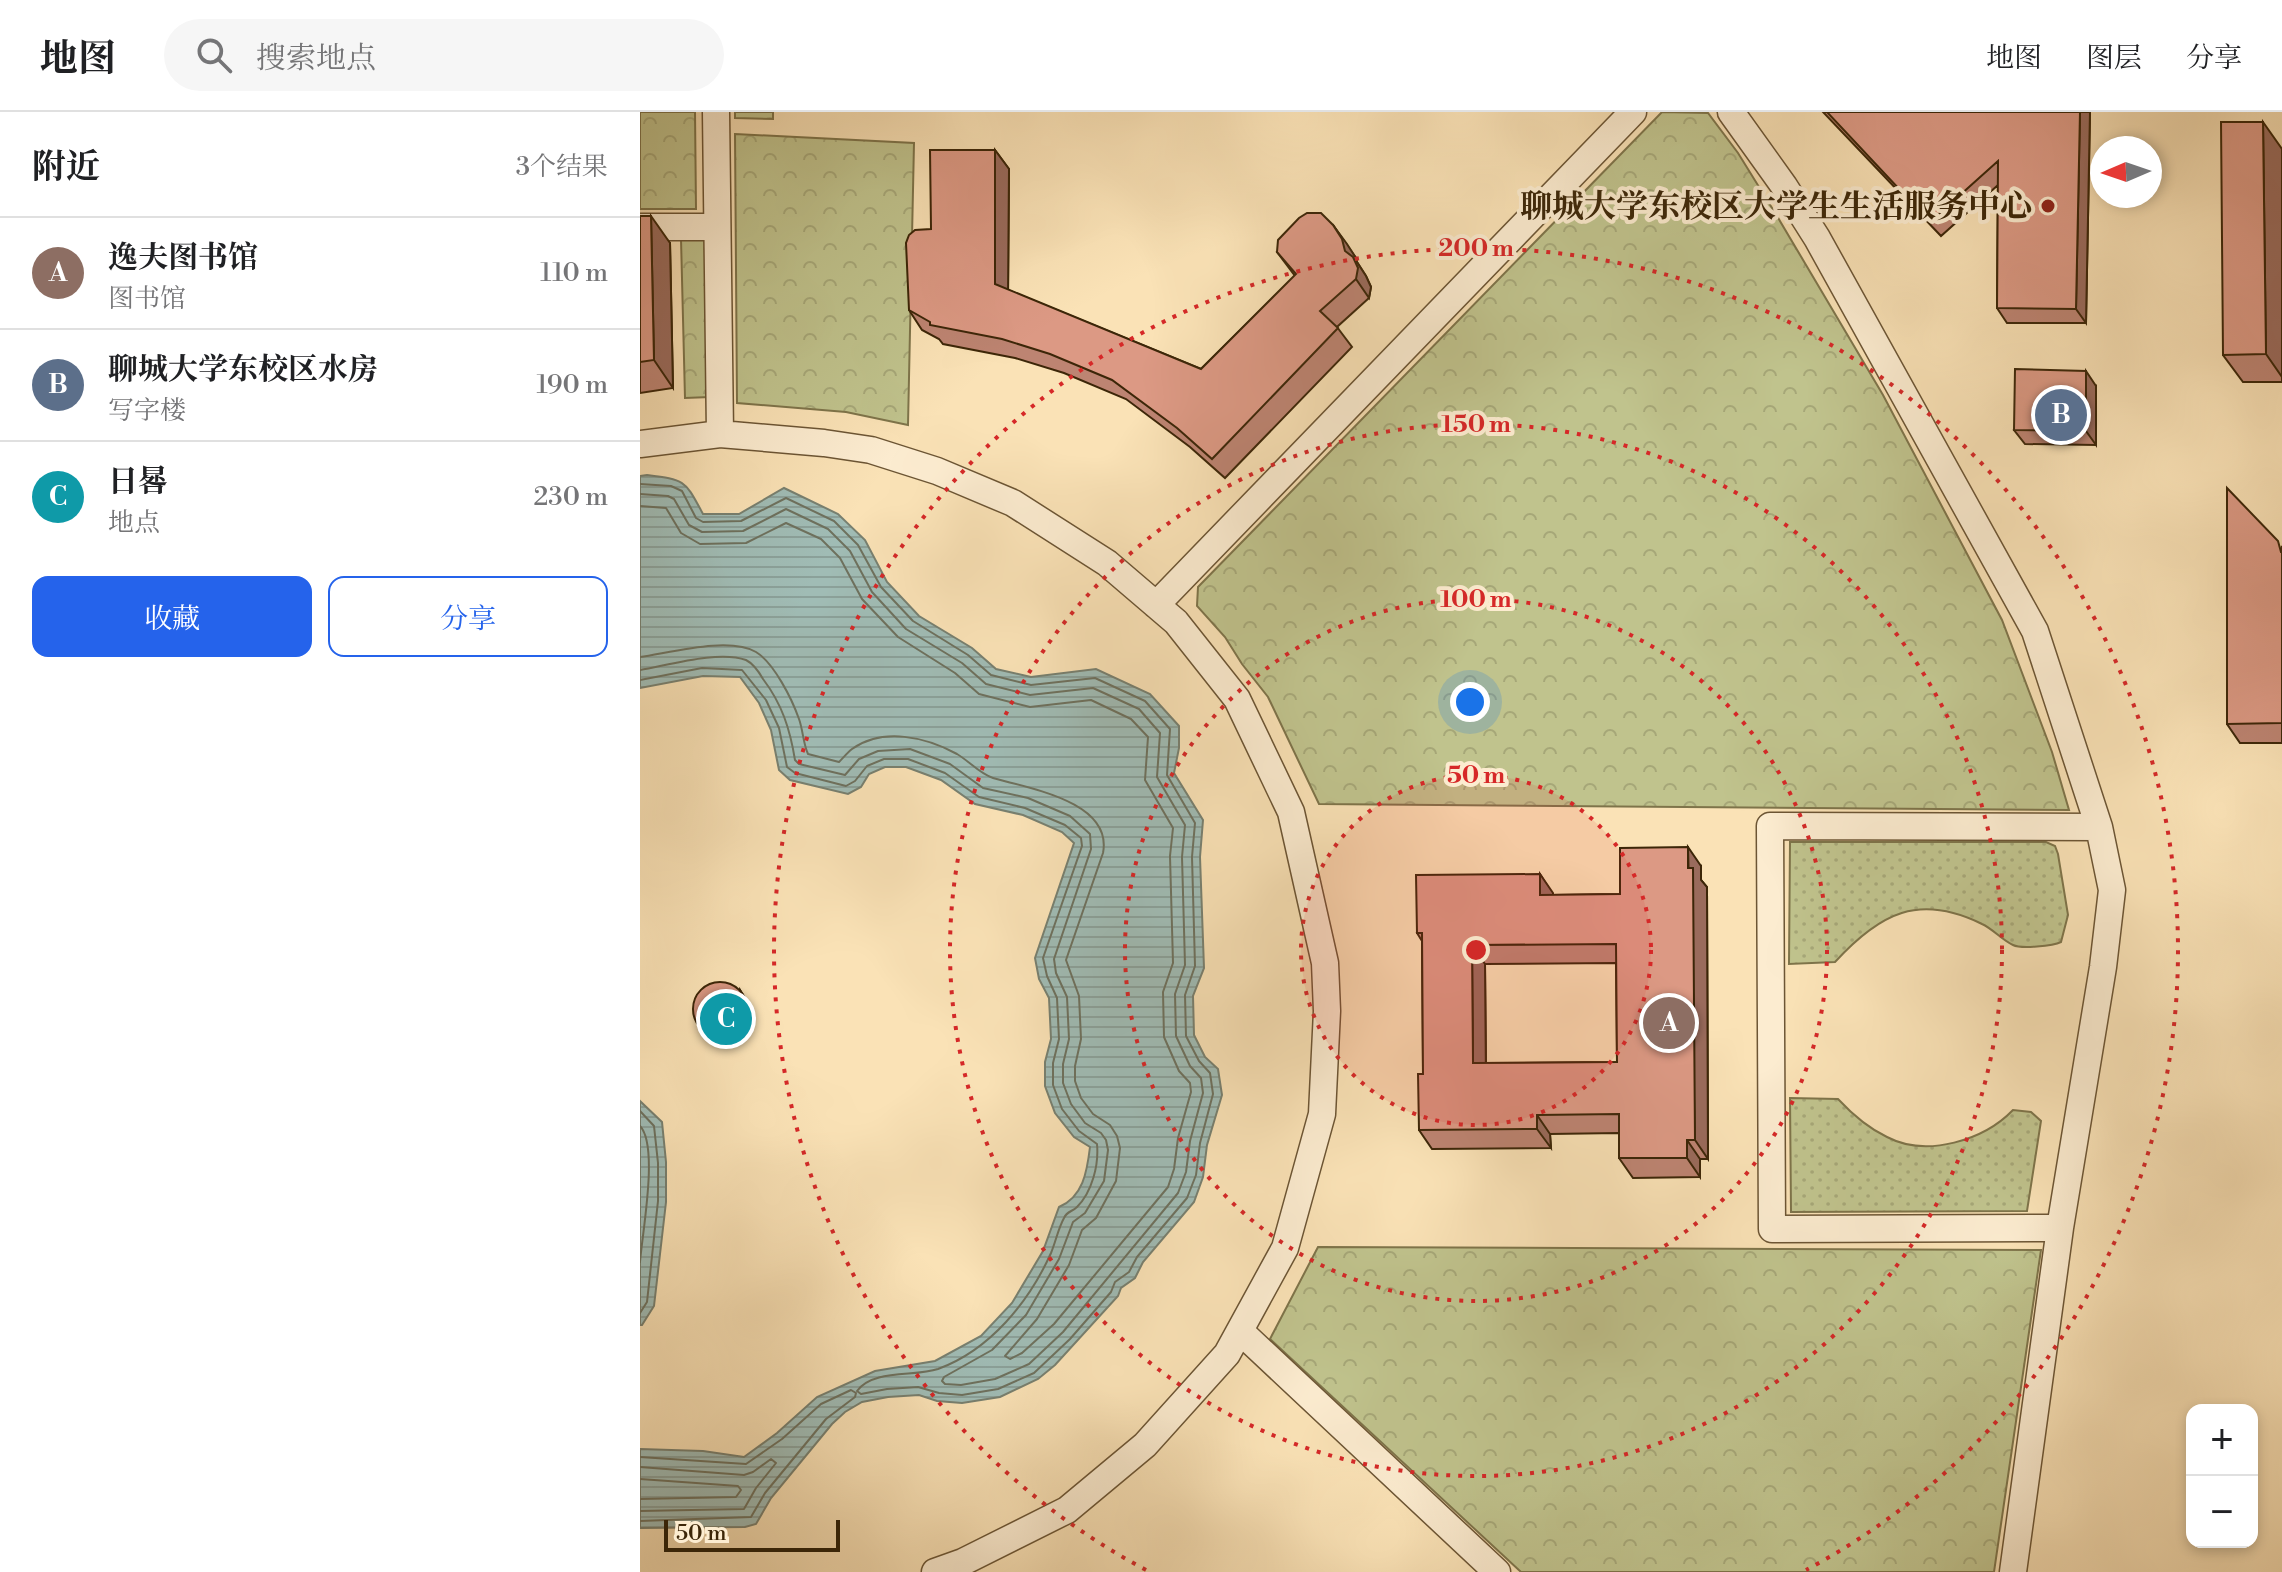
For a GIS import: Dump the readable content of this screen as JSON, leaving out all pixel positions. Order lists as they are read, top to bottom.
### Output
{
  "places": ["聊城大学东校区大学生生活服务中心"],
  "scale_bar": "50 m",
  "north": "left",
  "page": {
    "header": "地图",
    "search": "搜索地点",
    "nav": ["地图", "图层", "分享"],
    "heading": ["附近", "3个结果"],
    "list": [
      {
        "mark": "A",
        "name": "逸夫图书馆",
        "note": "图书馆",
        "value": "110 m"
      },
      {
        "mark": "B",
        "name": "聊城大学东校区水房",
        "note": "写字楼",
        "value": "190 m"
      },
      {
        "mark": "C",
        "name": "日晷",
        "note": "地点",
        "value": "230 m"
      }
    ],
    "pins": ["B", "C", "A"],
    "buttons": ["收藏", "分享"],
    "map_buttons": ["+", "−"],
    "scale": "50 m"
  },
  "rings": [
    "200 m",
    "150 m",
    "100 m",
    "50 m"
  ]
}
